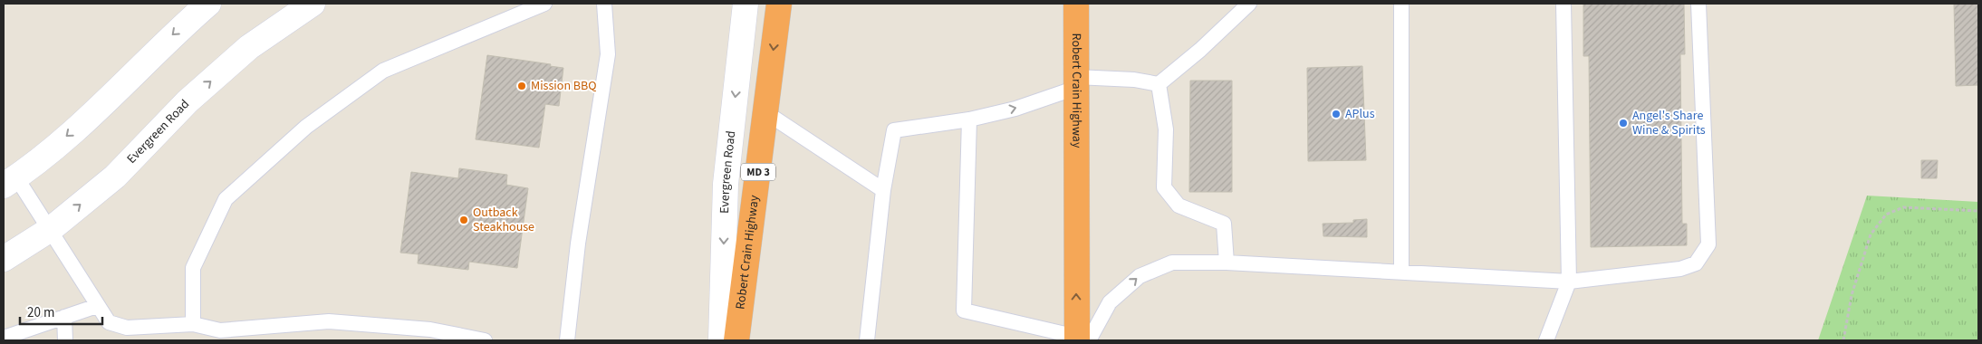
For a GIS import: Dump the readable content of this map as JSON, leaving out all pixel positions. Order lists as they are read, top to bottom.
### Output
{
  "streets": {
    "highway": ["Robert Crain Highway", "MD 3"],
    "street": ["Evergreen Road"]
  },
  "places": [
    "Mission BBQ",
    "APlus",
    "Angel's Share Wine & Spirits",
    "Outback Steakhouse"
  ],
  "scale_bar": "20 m"
}
